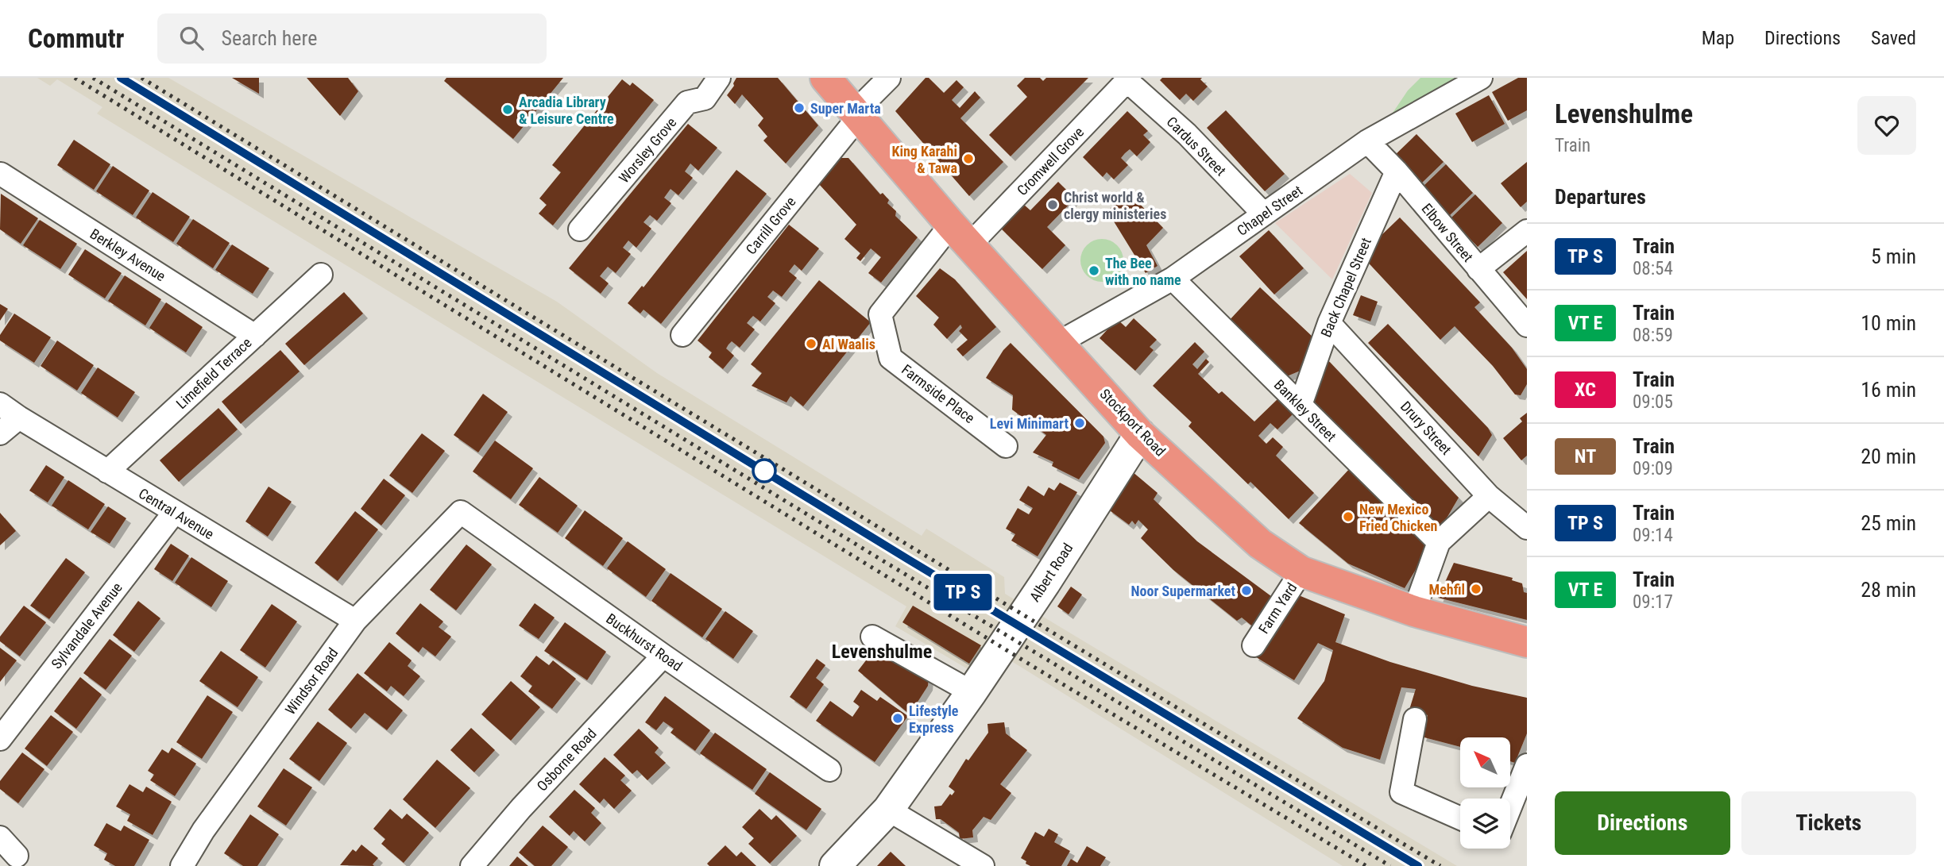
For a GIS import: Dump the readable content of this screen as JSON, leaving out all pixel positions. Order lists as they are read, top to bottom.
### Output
{
  "streets": {
    "highway": ["Stockport Road"],
    "main road": ["Albert Road"],
    "street": [
      "Cardus Street",
      "Worsley Grove",
      "Cromwell Grove",
      "Chapel Street",
      "Carrill Grove",
      "Elbow Street",
      "Berkley Avenue",
      "Back Chapel Street",
      "Limefield Terrace",
      "Farmside Place",
      "Bankley Street",
      "Drury Street",
      "Central Avenue",
      "Farm Yard",
      "Sylvandale Avenue",
      "Buckhurst Road",
      "Windsor Road",
      "Osborne Road"
    ]
  },
  "crossings": [
    ["Cardus Street", "Cromwell Grove"],
    ["Cardus Street", "Chapel Street"],
    ["Cromwell Grove", "Farmside Place"],
    ["Cromwell Grove", "Stockport Road"],
    ["Chapel Street", "Elbow Street"],
    ["Chapel Street", "Bankley Street"],
    ["Chapel Street", "Stockport Road"],
    ["Carrill Grove", "Stockport Road"],
    ["Elbow Street", "Back Chapel Street"],
    ["Berkley Avenue", "Limefield Terrace"],
    ["Back Chapel Street", "Bankley Street"],
    ["Back Chapel Street", "Drury Street"],
    ["Limefield Terrace", "Central Avenue"],
    ["Farmside Place", "Stockport Road"],
    ["Stockport Road", "Albert Road"],
    ["Stockport Road", "Farm Yard"],
    ["Central Avenue", "Sylvandale Avenue"],
    ["Central Avenue", "Windsor Road"],
    ["Buckhurst Road", "Windsor Road"],
    ["Buckhurst Road", "Osborne Road"]
  ],
  "districts": ["Levenshulme"],
  "places": [
    "Super Marta",
    "Arcadia Library & Leisure Centre",
    "King Karahi & Tawa",
    "Christ world & clergy ministeries",
    "The Bee with no name",
    "Al Waalis",
    "Levi Minimart",
    "New Mexico Fried Chicken",
    "Mehfil",
    "Noor Supermarket",
    "Lifestyle Express"
  ],
  "north": "top left",
  "page": {
    "header": "Commutr",
    "search": "Search here",
    "nav": ["Map", "Directions", "Saved"],
    "on_map": "TP S",
    "heading": [
      ["Levenshulme", "Train"],
      "Departures"
    ],
    "list": [
      {
        "mark": "TP S",
        "name": "Train",
        "note": "08:54",
        "value": "5 min"
      },
      {
        "mark": "VT E",
        "name": "Train",
        "note": "08:59",
        "value": "10 min"
      },
      {
        "mark": "XC",
        "name": "Train",
        "note": "09:05",
        "value": "16 min"
      },
      {
        "mark": "NT",
        "name": "Train",
        "note": "09:09",
        "value": "20 min"
      },
      {
        "mark": "TP S",
        "name": "Train",
        "note": "09:14",
        "value": "25 min"
      },
      {
        "mark": "VT E",
        "name": "Train",
        "note": "09:17",
        "value": "28 min"
      }
    ],
    "buttons": ["Directions", "Tickets"]
  }
}
